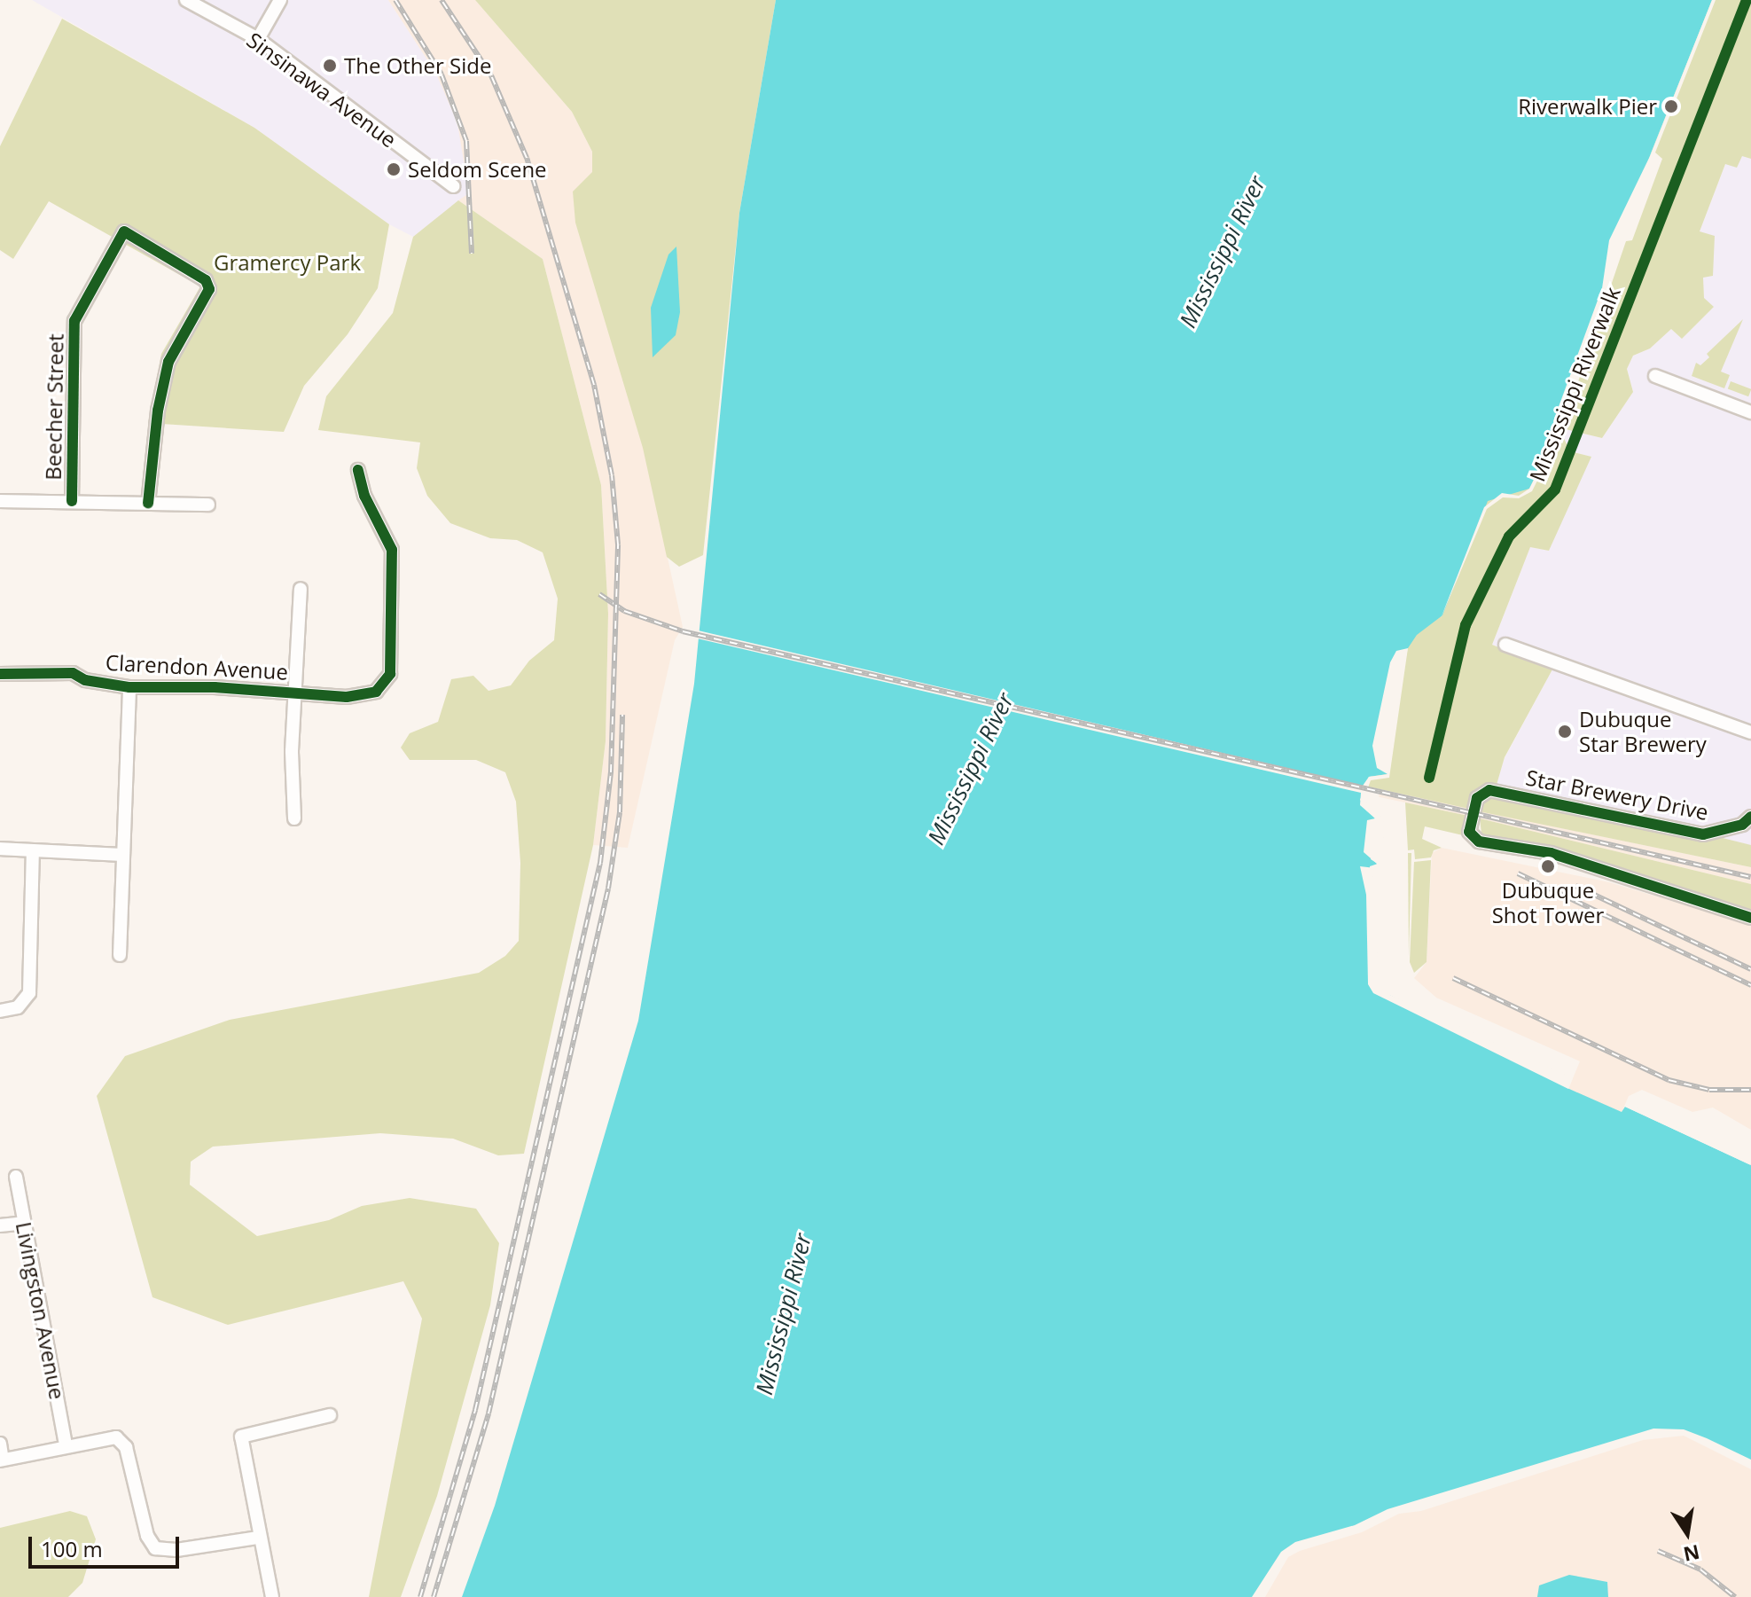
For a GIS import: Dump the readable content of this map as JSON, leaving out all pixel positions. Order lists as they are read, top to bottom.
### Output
{
  "streets": {
    "street": [
      "Sinsinawa Avenue",
      "Beecher Street",
      "Clarendon Avenue",
      "Star Brewery Drive",
      "Livingston Avenue"
    ],
    "cycle path": ["Mississippi Riverwalk"]
  },
  "water": ["Mississippi River"],
  "parks": ["Gramercy Park"],
  "places": [
    "The Other Side",
    "Riverwalk Pier",
    "Seldom Scene",
    "Dubuque Star Brewery",
    "Dubuque Shot Tower"
  ],
  "scale_bar": "100 m",
  "north": "bottom"
}
